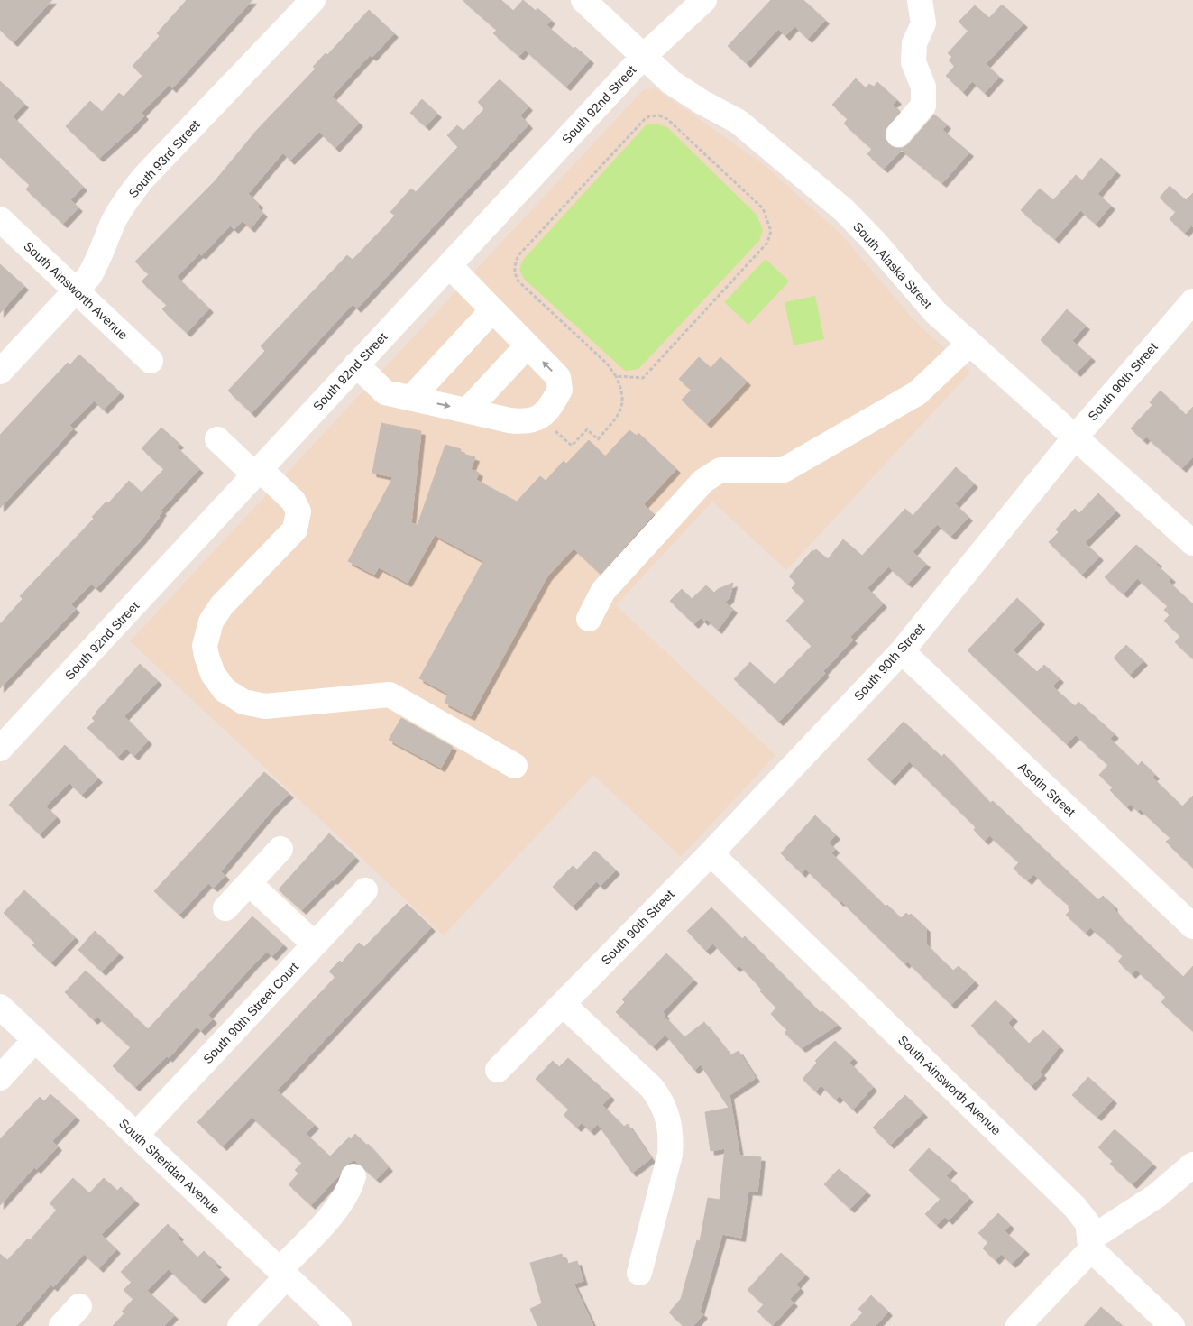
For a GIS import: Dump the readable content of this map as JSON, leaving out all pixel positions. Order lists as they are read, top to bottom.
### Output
{
  "streets": {
    "street": [
      "South 92nd Street",
      "South 93rd Street",
      "South Alaska Street",
      "South Ainsworth Avenue",
      "South 90th Street",
      "Asotin Street",
      "South 90th Street Court",
      "South Sheridan Avenue"
    ]
  },
  "crossings": [
    ["South 92nd Street", "South Alaska Street"],
    ["South 93rd Street", "South Ainsworth Avenue"],
    ["South Alaska Street", "South 90th Street"],
    ["South Ainsworth Avenue", "South 90th Street"],
    ["South 90th Street", "Asotin Street"],
    ["South 90th Street Court", "South Sheridan Avenue"]
  ]
}
